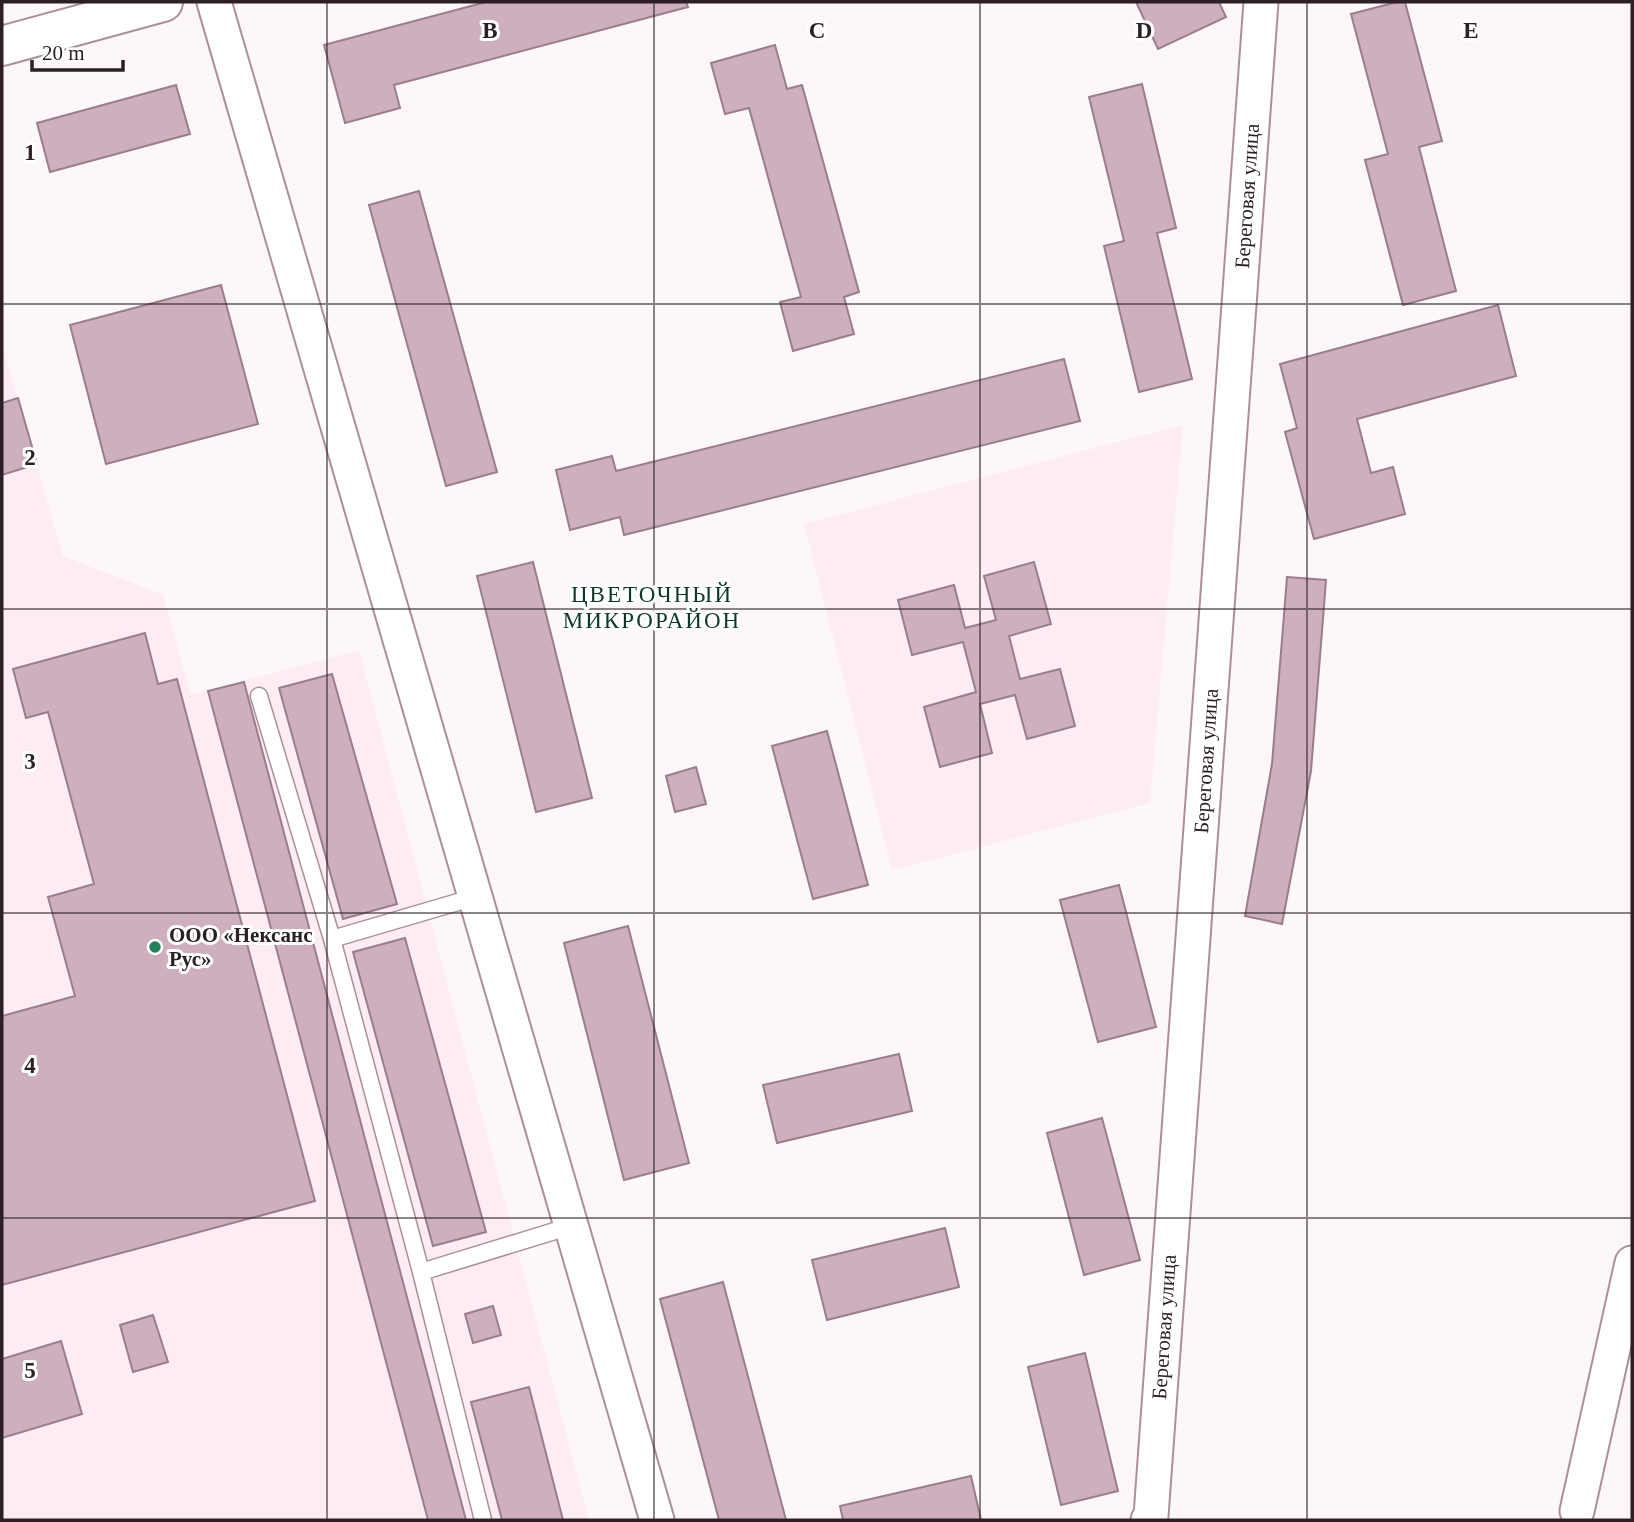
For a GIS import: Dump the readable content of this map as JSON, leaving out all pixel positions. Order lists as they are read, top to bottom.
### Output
{
  "streets": {
    "street": ["Береговая улица"]
  },
  "districts": ["ЦВЕТОЧНЫЙ МИКРОРАЙОН"],
  "places": ["ООО «Нексанс Рус»"],
  "scale_bar": "20 m",
  "grid": {
    "columns": [
      "B",
      "C",
      "D",
      "E"
    ],
    "rows": [
      "1",
      "2",
      "3",
      "4",
      "5"
    ]
  }
}
